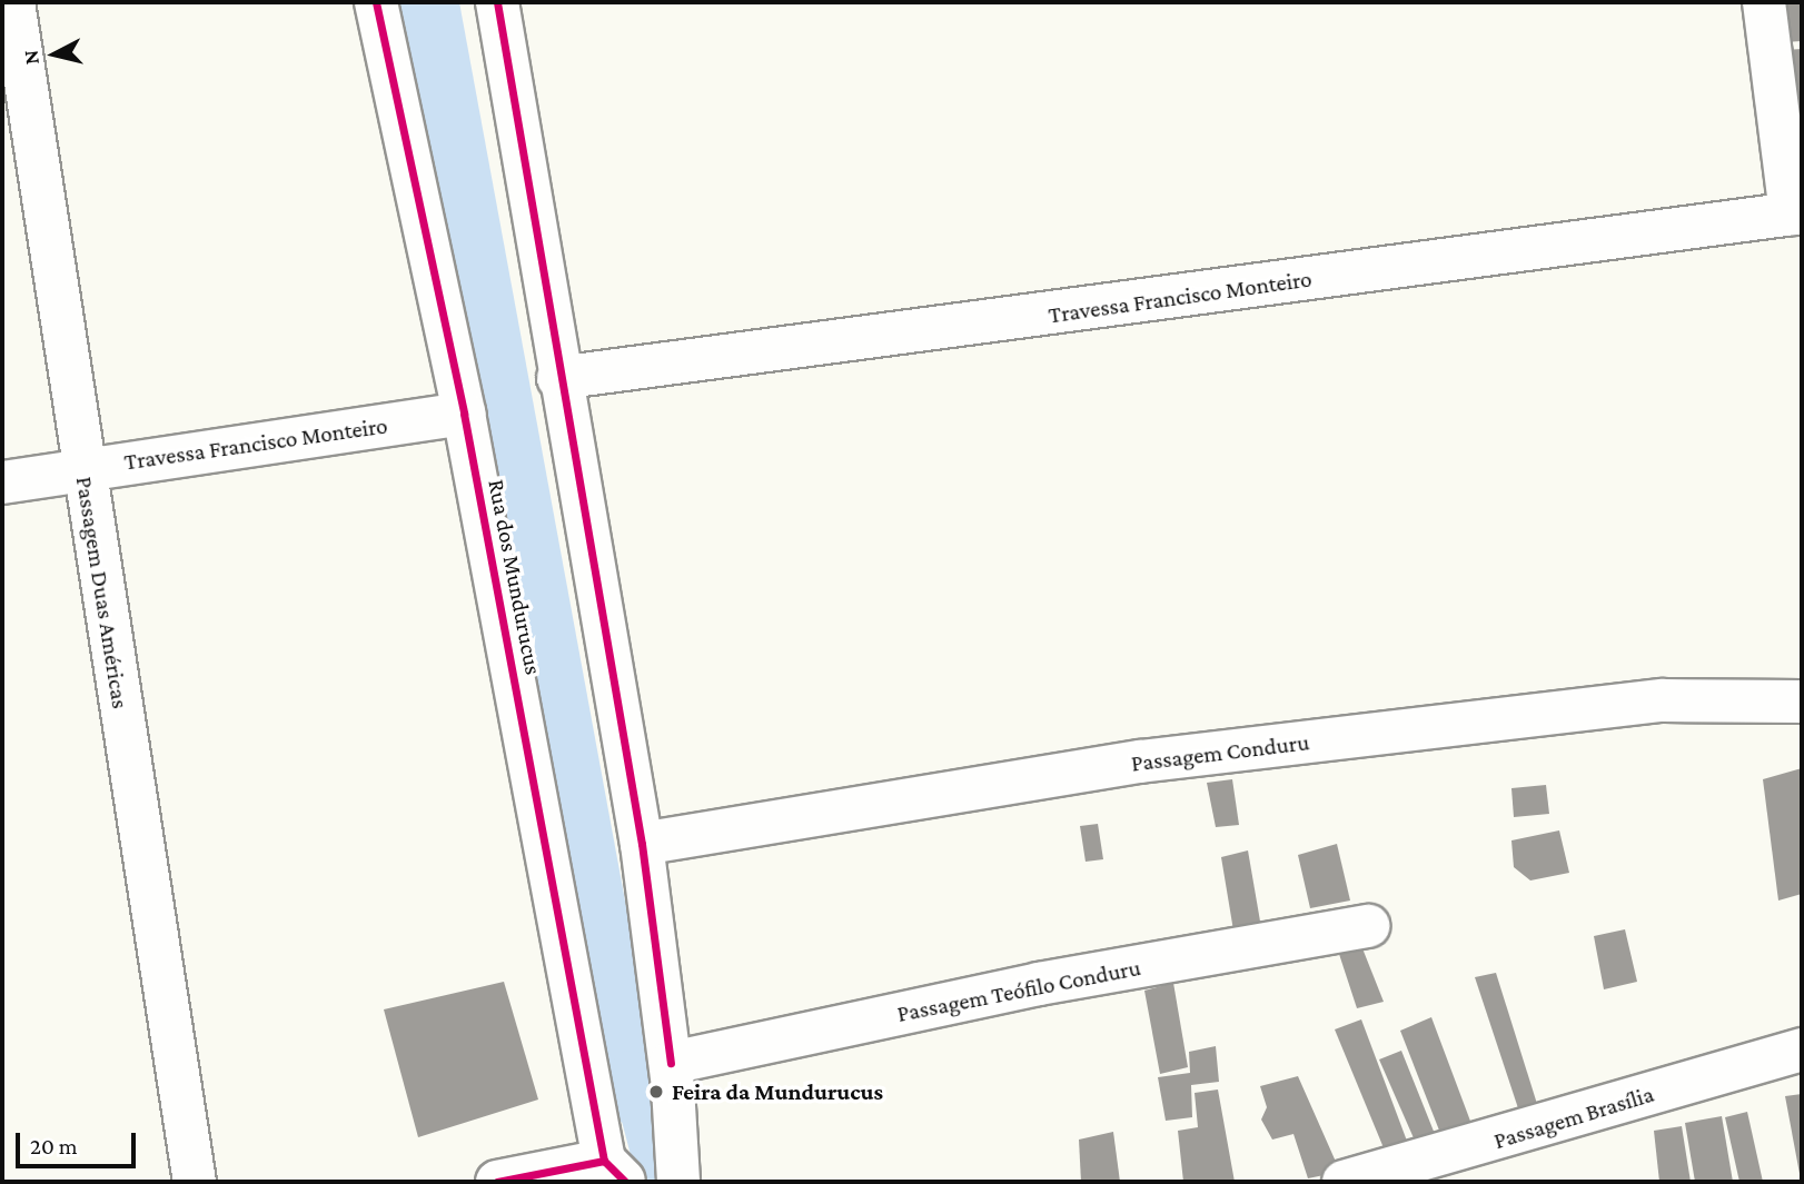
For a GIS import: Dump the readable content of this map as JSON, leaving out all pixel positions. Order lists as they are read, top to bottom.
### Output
{
  "streets": {
    "street": [
      "Travessa Francisco Monteiro",
      "Rua dos Mundurucus",
      "Passagem Duas Américas",
      "Passagem Conduru",
      "Passagem Teófilo Conduru",
      "Passagem Brasília"
    ]
  },
  "crossings": [
    ["Travessa Francisco Monteiro", "Rua dos Mundurucus"],
    ["Travessa Francisco Monteiro", "Passagem Duas Américas"]
  ],
  "places": ["Feira da Mundurucus"],
  "scale_bar": "20 m",
  "north": "left"
}
